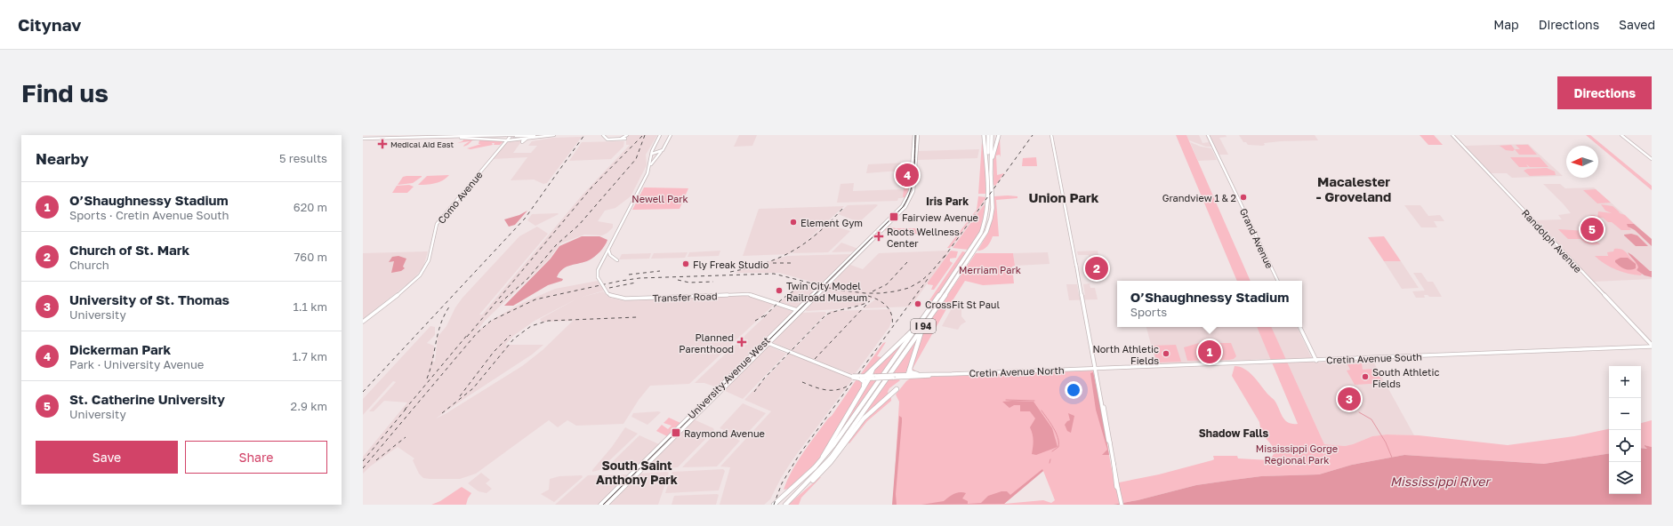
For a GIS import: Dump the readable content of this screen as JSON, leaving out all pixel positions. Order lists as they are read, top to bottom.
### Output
{
  "streets": {
    "highway": ["I 94"],
    "main road": [
      "Como Avenue",
      "Grand Avenue",
      "Randolph Avenue",
      "Transfer Road",
      "Cretin Avenue South",
      "Cretin Avenue North",
      "University Avenue West"
    ]
  },
  "crossings": [
    ["Randolph Avenue", "Cretin Avenue South"],
    ["Transfer Road", "University Avenue West"],
    ["Cretin Avenue South", "Cretin Avenue North"],
    ["Cretin Avenue North", "University Avenue West"]
  ],
  "districts": [
    "Macalester - Groveland",
    "Union Park",
    "Iris Park",
    "Shadow Falls",
    "South Saint Anthony Park"
  ],
  "water": ["Mississippi River"],
  "parks": ["Newell Park", "Merriam Park", "Mississippi Gorge Regional Park"],
  "places": {
    "health": ["Medical Aid East", "Roots Wellness Center", "Planned Parenthood"],
    "other": [
      "Grandview 1 & 2",
      "Element Gym",
      "Fly Freak Studio",
      "Twin City Model Railroad Museum",
      "CrossFit St Paul",
      "North Athletic Fields",
      "South Athletic Fields"
    ],
    "transit": ["Fairview Avenue", "Raymond Avenue"]
  },
  "north": "left",
  "page": {
    "header": "Citynav",
    "nav": ["Map", "Directions", "Saved"],
    "buttons": [
      "Directions",
      ["Save", "Share"]
    ],
    "title": "Find us",
    "heading": ["Nearby", "5 results"],
    "pins": [
      "4",
      "5",
      "2",
      "1",
      "3"
    ],
    "list": [
      {
        "mark": "1",
        "name": "O’Shaughnessy Stadium",
        "note": "Sports · Cretin Avenue South",
        "value": "620 m"
      },
      {
        "mark": "2",
        "name": "Church of St. Mark",
        "note": "Church",
        "value": "760 m"
      },
      {
        "mark": "3",
        "name": "University of St. Thomas",
        "note": "University",
        "value": "1.1 km"
      },
      {
        "mark": "4",
        "name": "Dickerman Park",
        "note": "Park · University Avenue",
        "value": "1.7 km"
      },
      {
        "mark": "5",
        "name": "St. Catherine University",
        "note": "University",
        "value": "2.9 km"
      }
    ],
    "popup": ["O’Shaughnessy Stadium", "Sports"],
    "map_buttons": ["+", "−"]
  }
}
